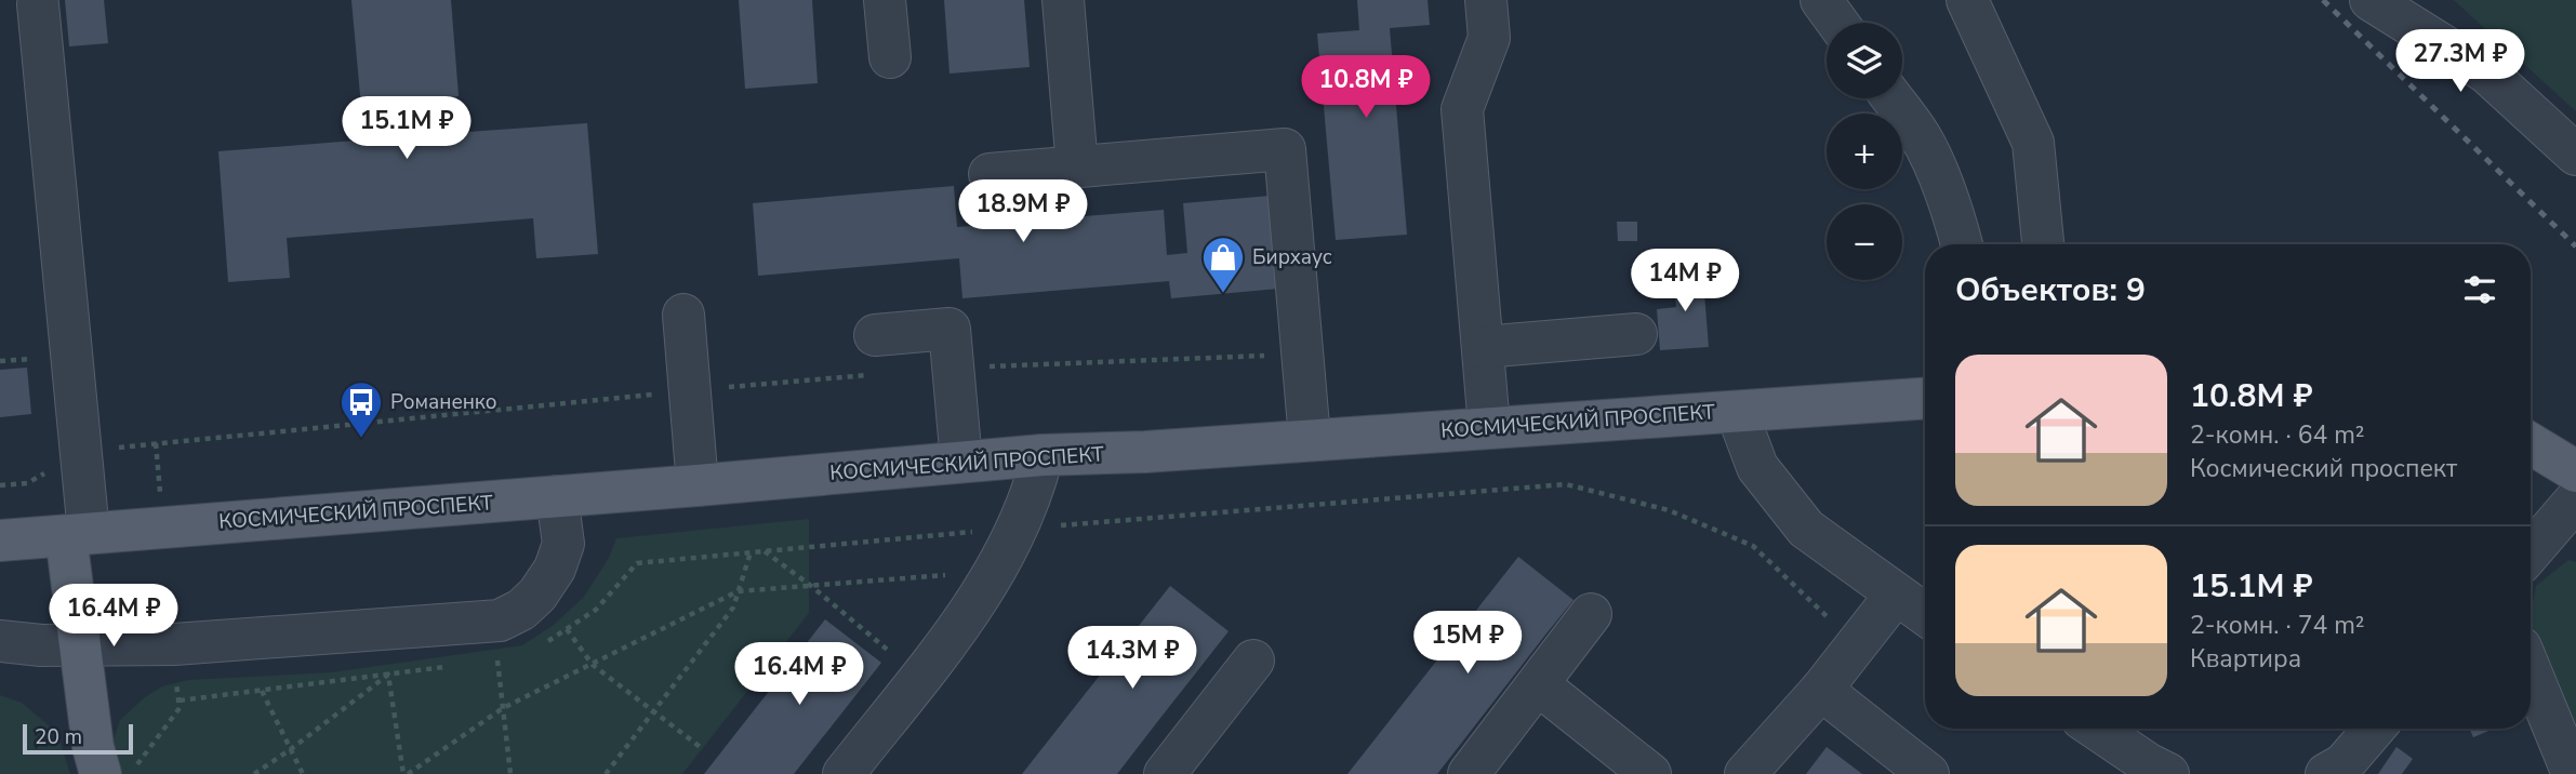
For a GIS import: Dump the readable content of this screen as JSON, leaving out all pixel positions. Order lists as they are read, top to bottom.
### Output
{
  "streets": {
    "main road": ["КОСМИЧЕСКИЙ ПРОСПЕКТ"]
  },
  "places": {
    "shop": ["Бирхаус"],
    "bus stop": ["Романенко"]
  },
  "scale_bar": "20 m",
  "page": {
    "map_buttons": ["+", "−"],
    "price": [
      "27.3M ₽",
      "10.8M ₽",
      "15.1M ₽",
      "18.9M ₽",
      "14M ₽",
      "16.4M ₽",
      "15M ₽",
      "14.3M ₽",
      "16.4M ₽"
    ],
    "heading": "Объектов: 9",
    "list": [
      {
        "name": "10.8M ₽",
        "note": "2-комн. · 64 m² · Космический проспект"
      },
      {
        "name": "15.1M ₽",
        "note": "2-комн. · 74 m² · Квартира"
      }
    ],
    "scale": "20 m"
  }
}
